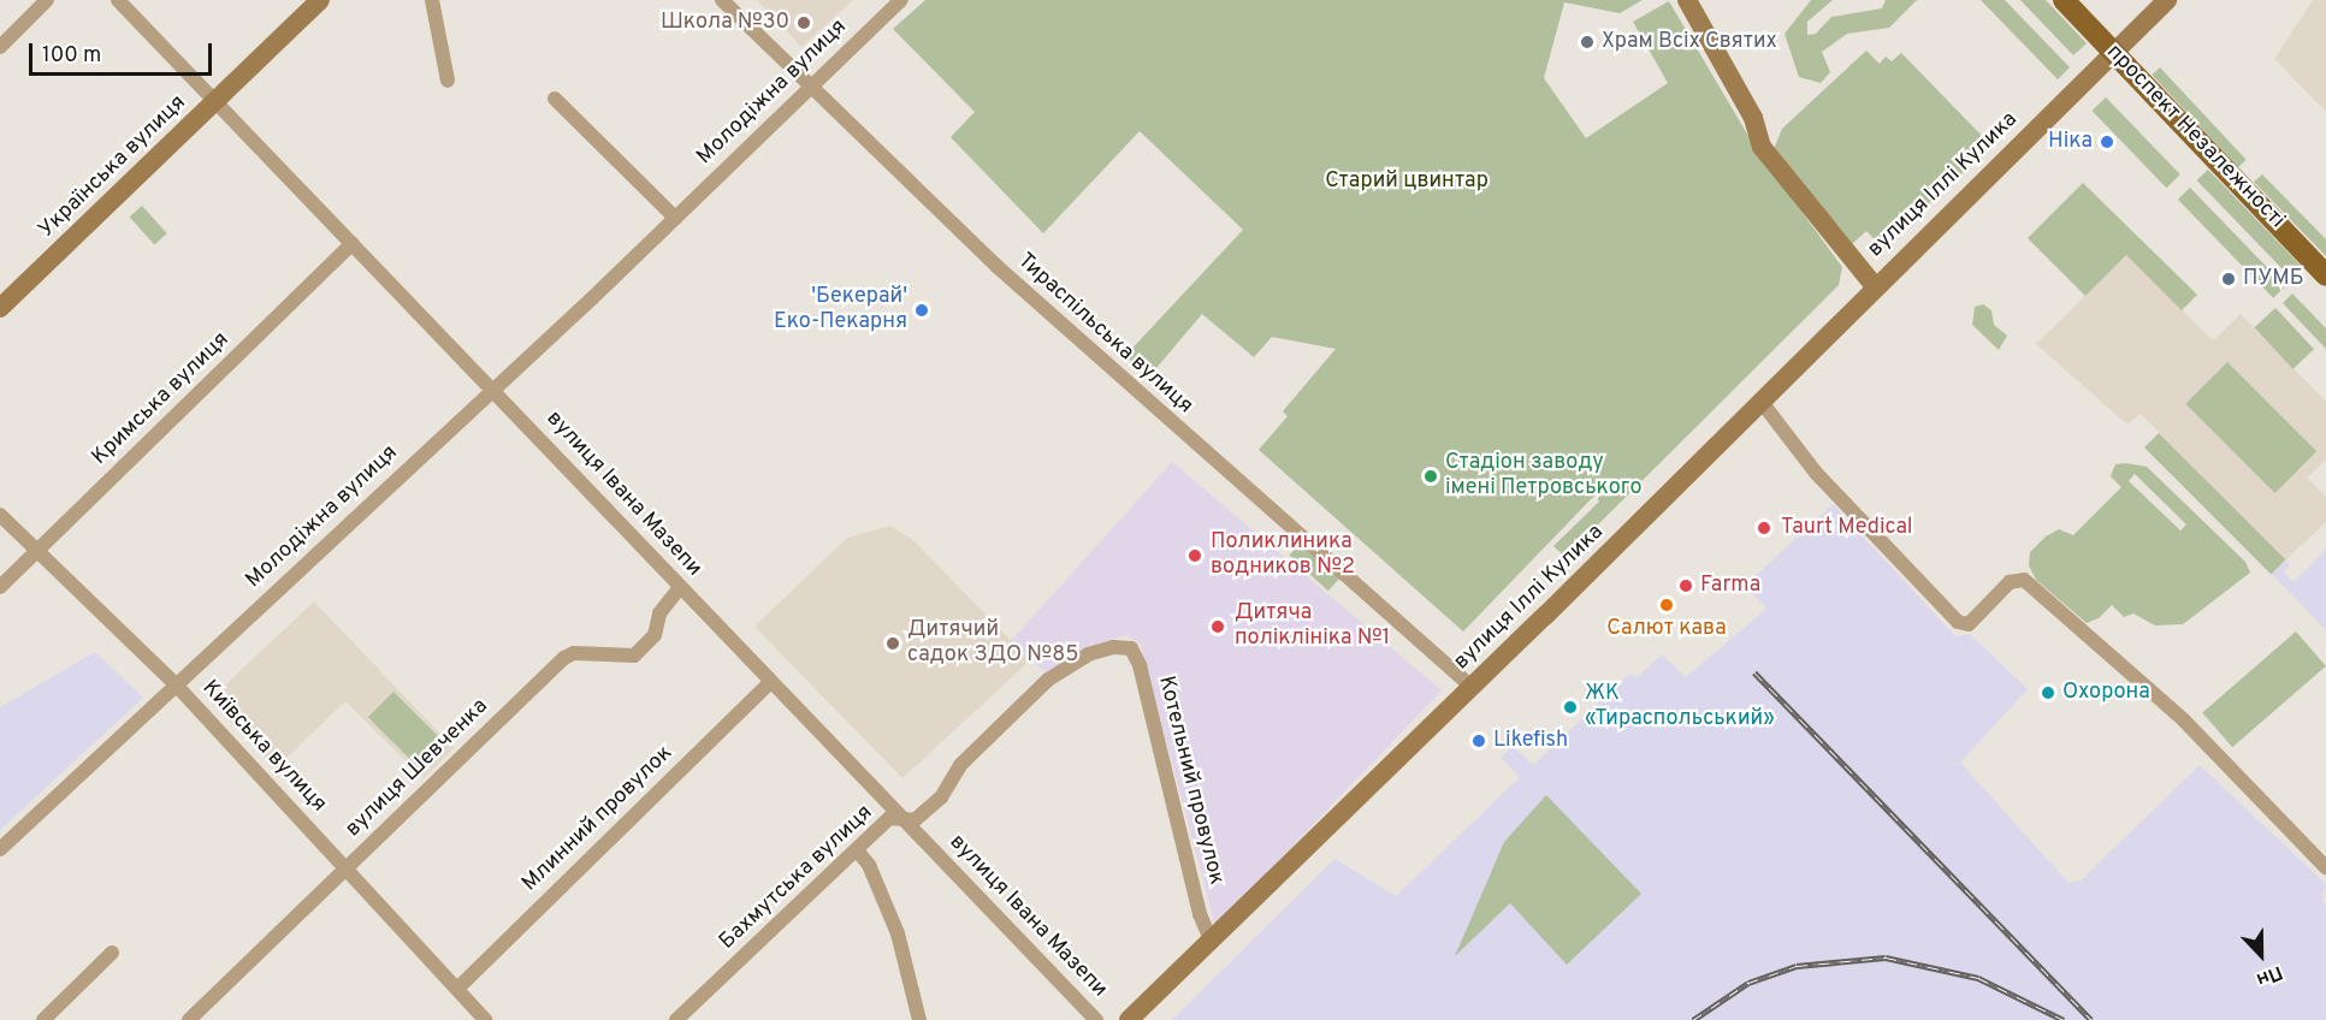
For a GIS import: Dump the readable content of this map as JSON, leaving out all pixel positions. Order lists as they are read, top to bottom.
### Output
{
  "streets": {
    "main road": ["проспект Незалежності"],
    "street": [
      "Молодіжна вулиця",
      "Українська вулиця",
      "вулиця Іллі Кулика",
      "Тираспільська вулиця",
      "Кримська вулиця",
      "вулиця Івана Мазепи",
      "Київська вулиця",
      "вулиця Шевченка",
      "Котельний провулок",
      "Млинний провулок",
      "Бахмутська вулиця"
    ]
  },
  "crossings": [
    ["Молодіжна вулиця", "Тираспільська вулиця"],
    ["Молодіжна вулиця", "вулиця Івана Мазепи"],
    ["Молодіжна вулиця", "Київська вулиця"],
    ["проспект Незалежності", "вулиця Іллі Кулика"],
    ["Українська вулиця", "вулиця Івана Мазепи"],
    ["вулиця Іллі Кулика", "Тираспільська вулиця"],
    ["вулиця Іллі Кулика", "Котельний провулок"],
    ["Кримська вулиця", "вулиця Івана Мазепи"],
    ["Кримська вулиця", "Київська вулиця"],
    ["вулиця Івана Мазепи", "вулиця Шевченка"],
    ["вулиця Івана Мазепи", "Млинний провулок"],
    ["вулиця Івана Мазепи", "Бахмутська вулиця"],
    ["Київська вулиця", "вулиця Шевченка"],
    ["Київська вулиця", "Млинний провулок"],
    ["Котельний провулок", "Бахмутська вулиця"]
  ],
  "parks": ["Старий цвинтар"],
  "places": [
    "Школа №30",
    "Храм Всіх Святих",
    "Ніка",
    "ПУМБ",
    "'Бекерай' Еко-Пекарня",
    "Стадіон заводу імені Петровського",
    "Taurt Medical",
    "Поликлиника водников №2",
    "Farma",
    "Салют кава",
    "Дитяча поліклініка №1",
    "Дитячий садок ЗДО №85",
    "Охорона",
    "ЖК «Тираспольський»",
    "Likefish"
  ],
  "scale_bar": "100 m",
  "north": "bottom"
}
